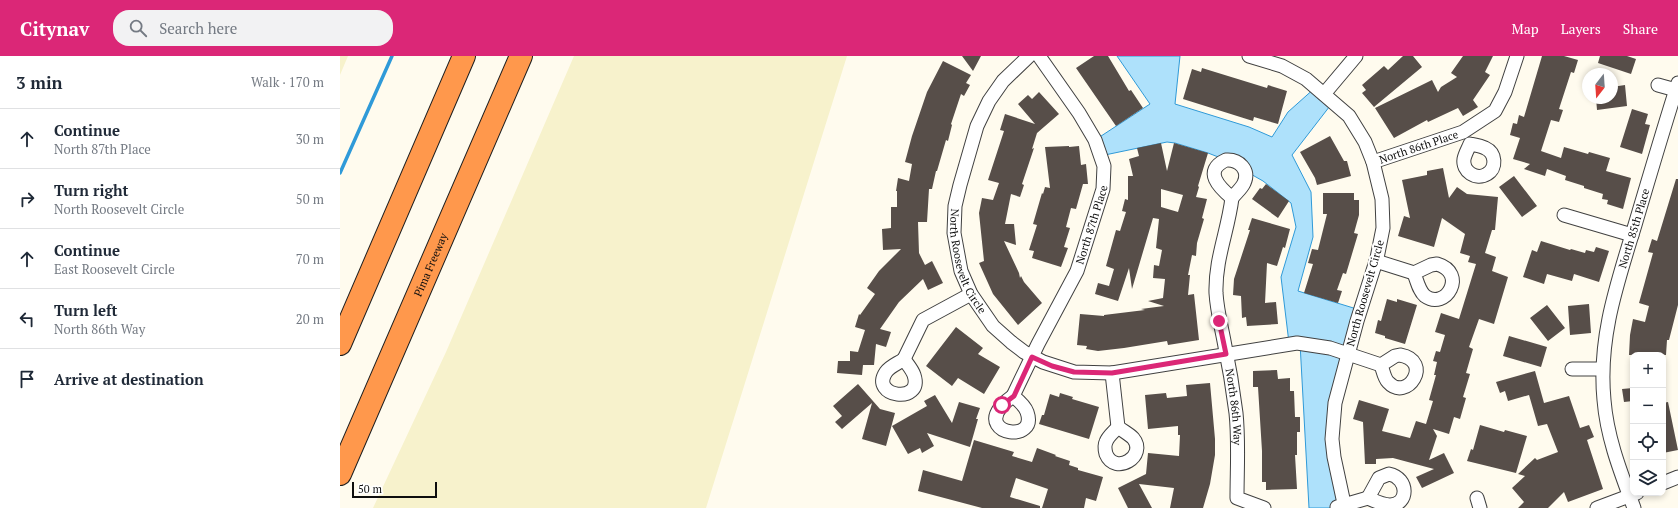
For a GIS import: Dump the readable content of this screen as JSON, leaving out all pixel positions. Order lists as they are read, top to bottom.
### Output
{
  "streets": {
    "highway": ["Pima Freeway"],
    "street": [
      "North 86th Place",
      "North 87th Place",
      "North 85th Place",
      "North Roosevelt Circle",
      "North 86th Way"
    ]
  },
  "crossings": [
    ["North 86th Place", "North Roosevelt Circle"],
    ["North 87th Place", "North Roosevelt Circle"],
    ["North Roosevelt Circle", "North 86th Way"]
  ],
  "scale_bar": "50 m",
  "north": "bottom",
  "page": {
    "header": "Citynav",
    "search": "Search here",
    "nav": ["Map", "Layers", "Share"],
    "heading": ["3 min", "Walk · 170 m"],
    "list": [
      ["Continue", "North 87th Place", "30 m"],
      ["Turn right", "North Roosevelt Circle", "50 m"],
      ["Continue", "East Roosevelt Circle", "70 m"],
      ["Turn left", "North 86th Way", "20 m"],
      "Arrive at destination"
    ],
    "map_buttons": ["+", "−"],
    "scale": "50 m"
  }
}
